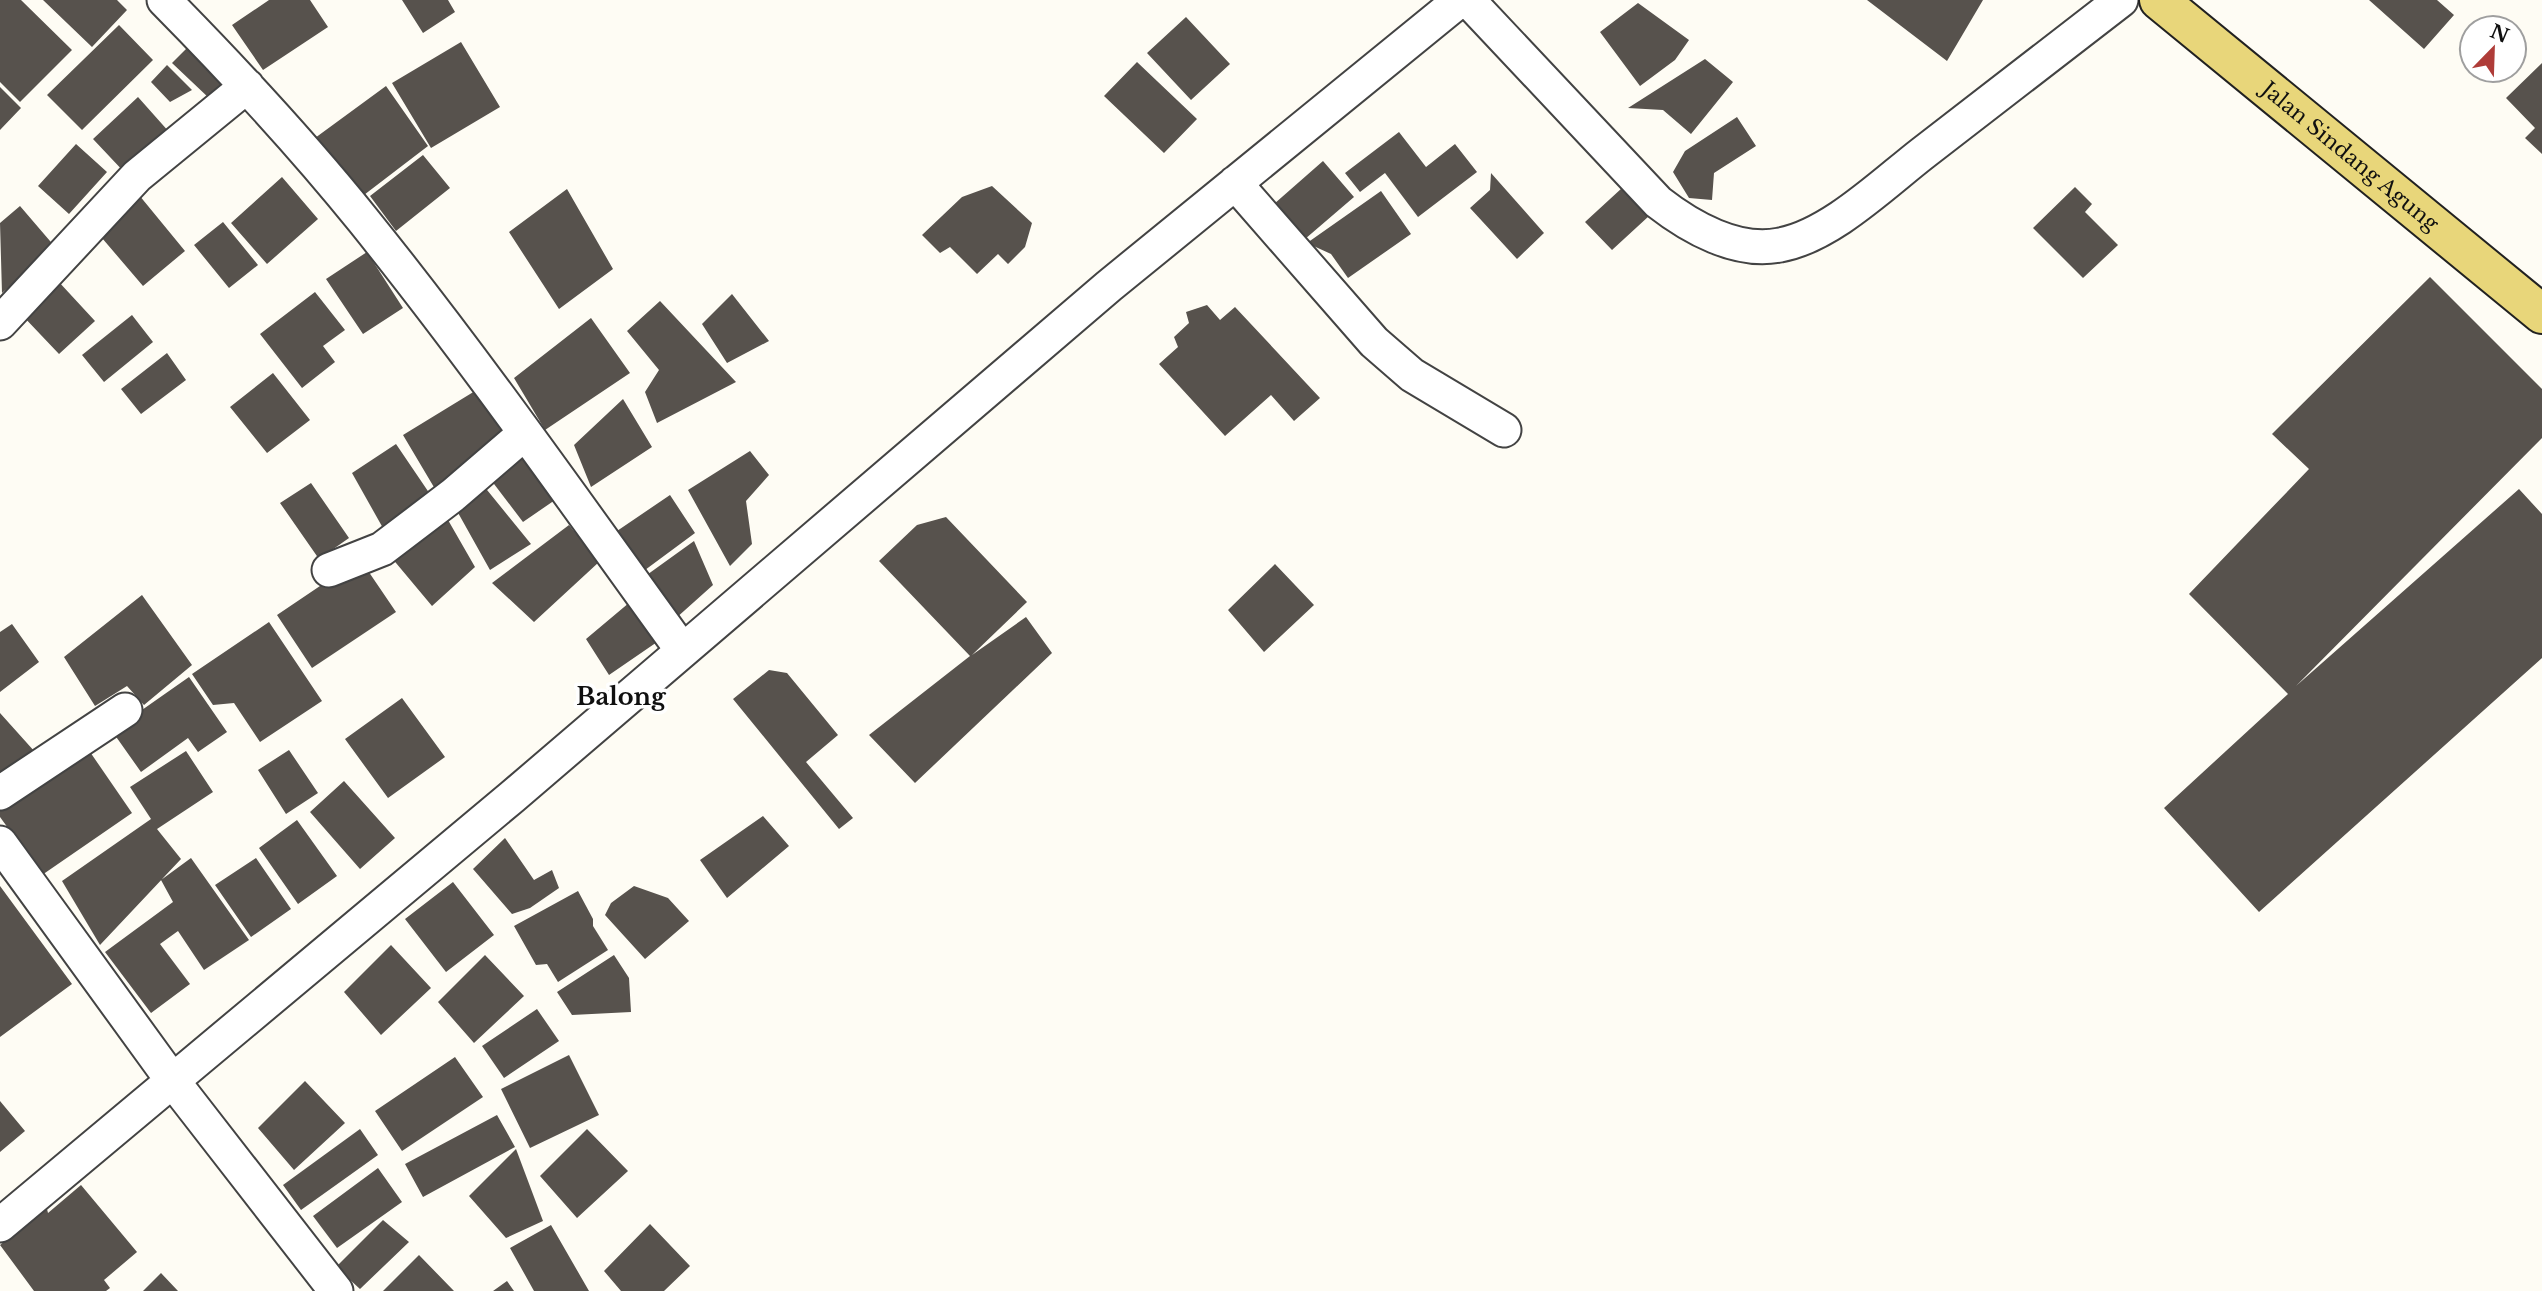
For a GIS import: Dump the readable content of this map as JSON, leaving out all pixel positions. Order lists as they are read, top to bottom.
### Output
{
  "streets": {
    "main road": ["Jalan Sindang Agung"]
  },
  "districts": ["Balong"],
  "north": "top right"
}
